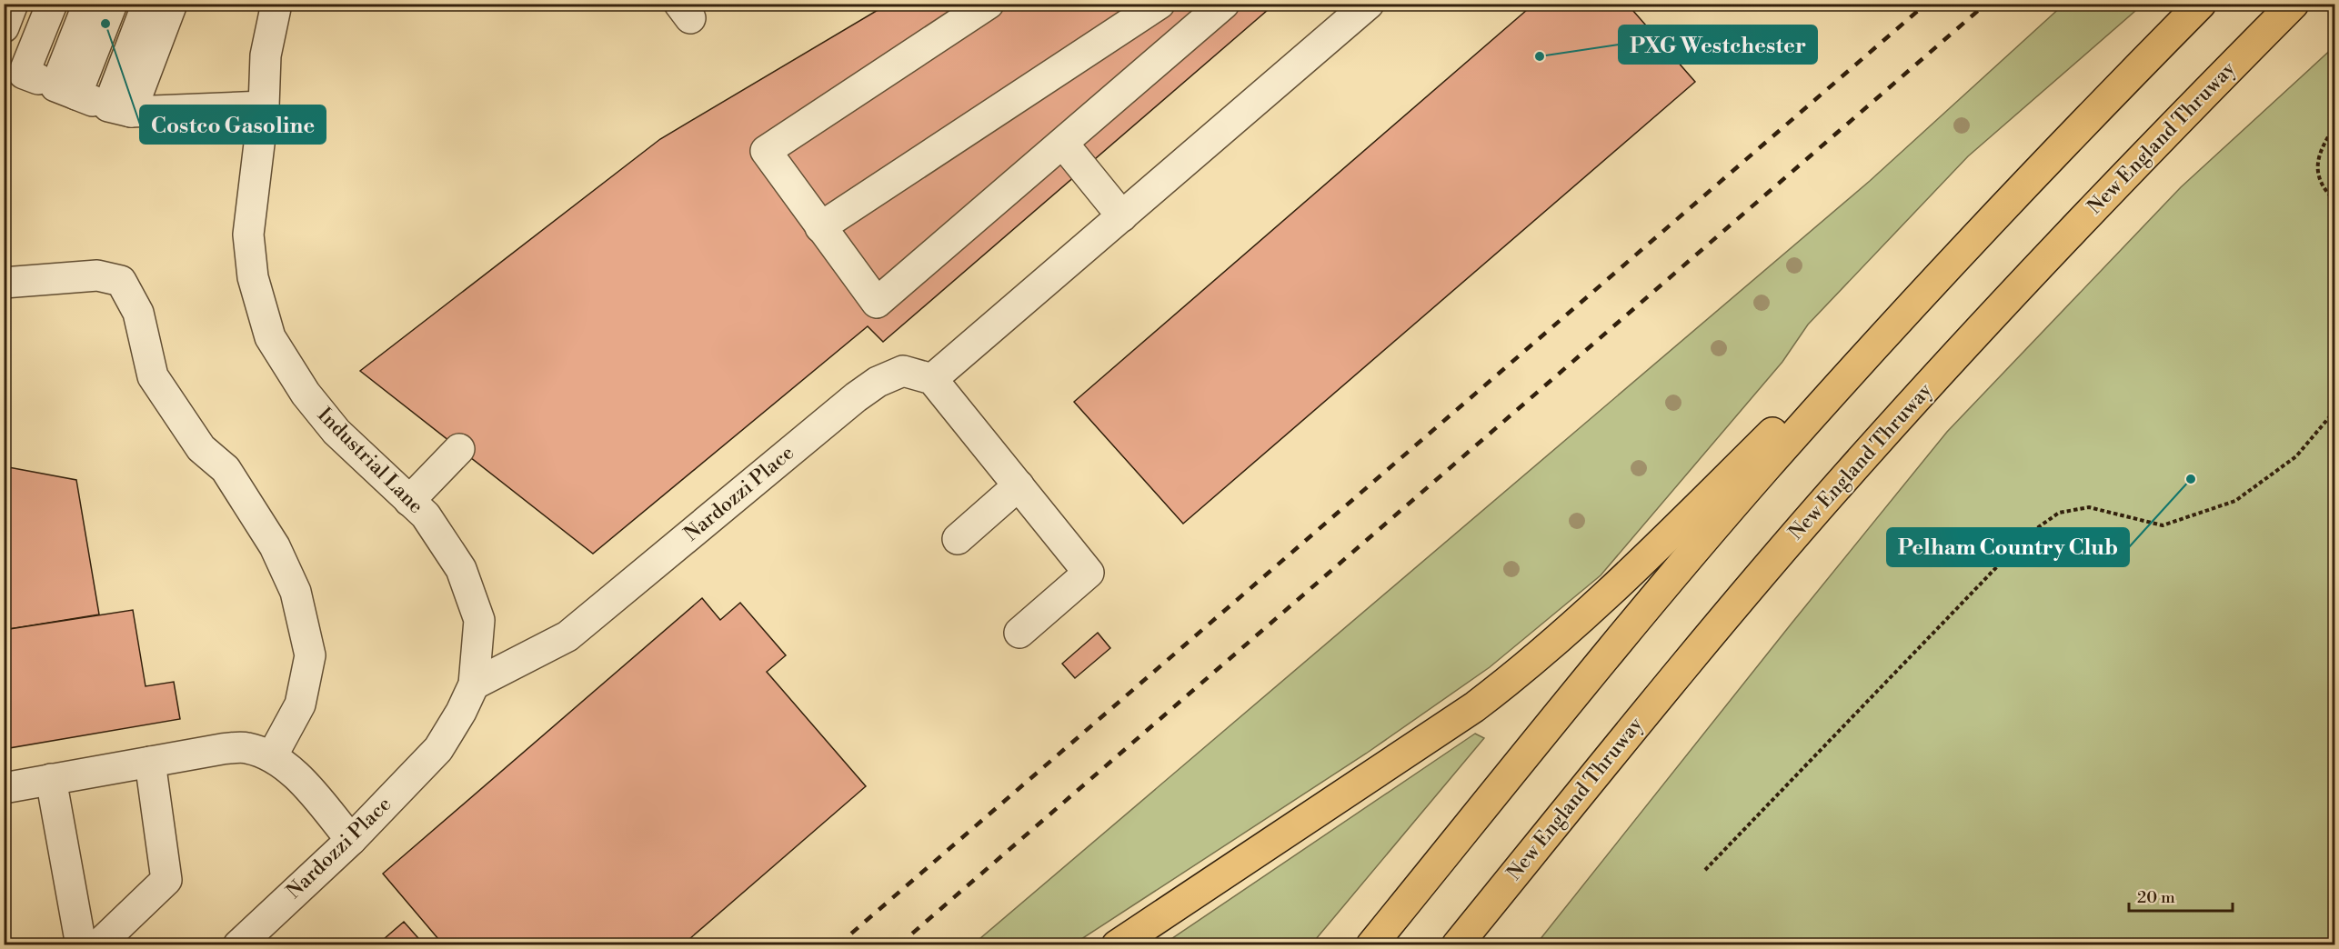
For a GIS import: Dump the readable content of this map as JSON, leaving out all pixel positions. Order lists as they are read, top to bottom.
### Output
{
  "streets": {
    "highway": ["New England Thruway"],
    "lane": ["Industrial Lane", "Nardozzi Place"]
  },
  "crossings": [
    ["Industrial Lane", "Nardozzi Place"]
  ],
  "places": ["Costco Gasoline", "PXG Westchester", "Pelham Country Club"],
  "scale_bar": "20 m"
}
